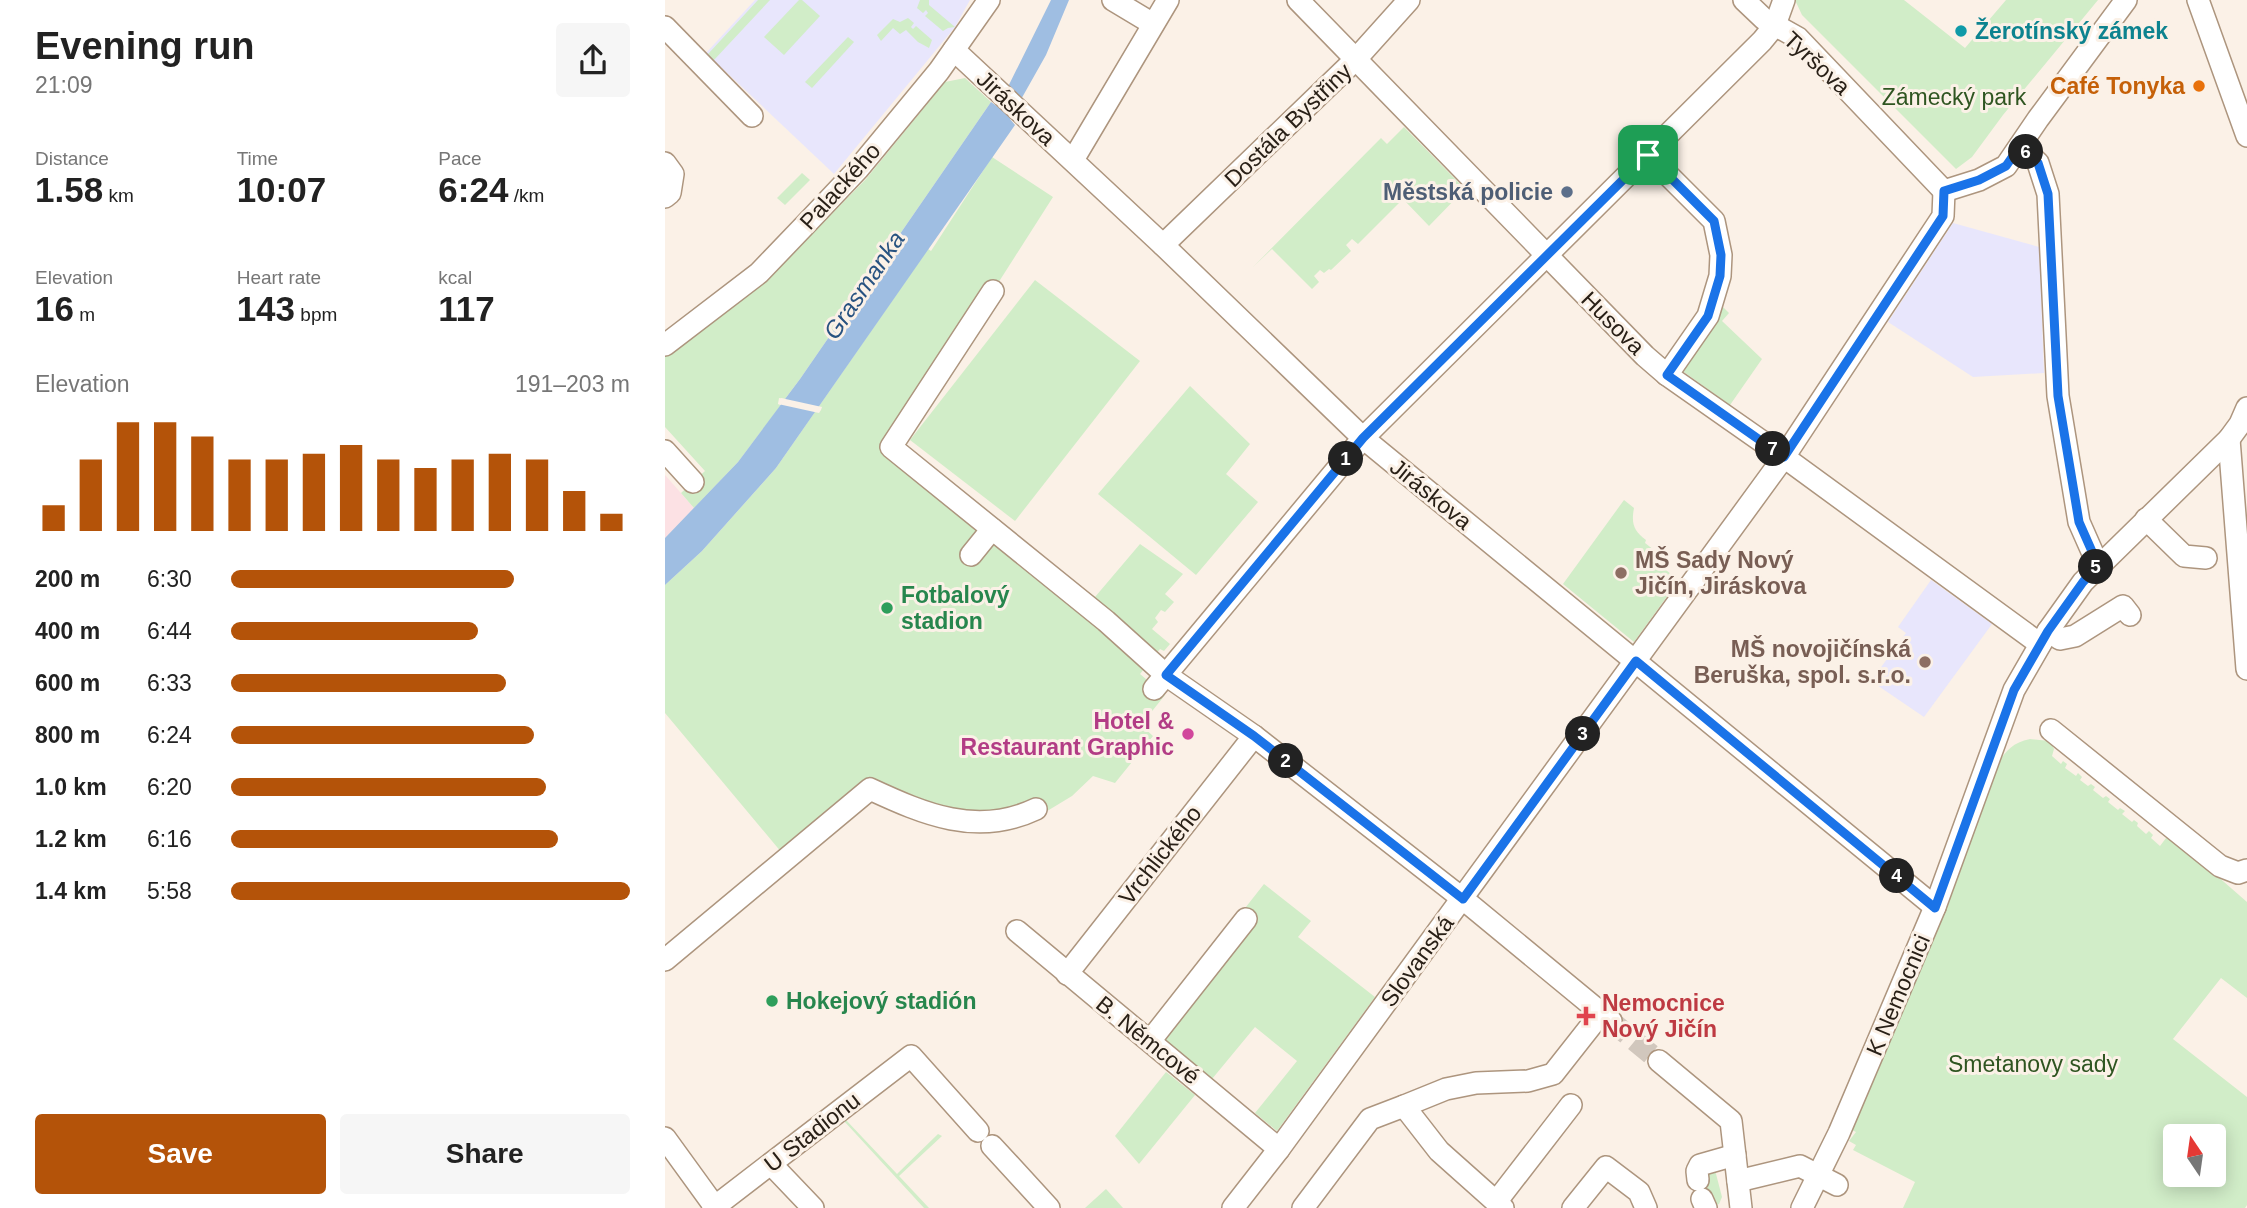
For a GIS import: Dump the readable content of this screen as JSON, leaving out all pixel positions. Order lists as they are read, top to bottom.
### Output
{
  "streets": {
    "street": [
      "Tyršova",
      "Jiráskova",
      "Dostála Bystřiny",
      "Palackého",
      "Husova",
      "Vrchlického",
      "Slovanská",
      "K Nemocnici",
      "B. Němcové",
      "U Stadionu"
    ]
  },
  "crossings": [
    ["Tyršova", "Slovanská"],
    ["Jiráskova", "Dostála Bystřiny"],
    ["Jiráskova", "Palackého"],
    ["Jiráskova", "Slovanská"],
    ["Jiráskova", "K Nemocnici"],
    ["Dostála Bystřiny", "Husova"],
    ["Husova", "Slovanská"],
    ["Husova", "K Nemocnici"],
    ["Vrchlického", "B. Němcové"],
    ["Slovanská", "B. Němcové"]
  ],
  "water": ["Grasmanka"],
  "parks": ["Zámecký park", "Smetanovy sady"],
  "places": {
    "other": [
      "Žerotínský zámek",
      "Café Tonyka",
      "Městská policie",
      "MŠ Sady Nový Jičín, Jiráskova",
      "Fotbalový stadion",
      "MŠ novojičínská Beruška, spol. s.r.o.",
      "Hotel & Restaurant Graphic",
      "Hokejový stadión"
    ],
    "health": ["Nemocnice Nový Jičín"]
  },
  "north": "top",
  "page": {
    "heading": ["Evening run", "21:09"],
    "stats": [
      ["Distance", "1.58 km"],
      ["Time", "10:07"],
      ["Pace", "6:24 /km"],
      ["Elevation", "16 m"],
      ["Heart rate", "143 bpm"],
      ["kcal", "117"]
    ],
    "pins": [
      "6",
      "7",
      "1",
      "5",
      "3",
      "2",
      "4"
    ],
    "chart": ["Elevation", "191–203 m"],
    "list": [
      {
        "name": "200 m",
        "note": "6:30"
      },
      {
        "name": "400 m",
        "note": "6:44"
      },
      {
        "name": "600 m",
        "note": "6:33"
      },
      {
        "name": "800 m",
        "note": "6:24"
      },
      {
        "name": "1.0 km",
        "note": "6:20"
      },
      {
        "name": "1.2 km",
        "note": "6:16"
      },
      {
        "name": "1.4 km",
        "note": "5:58"
      }
    ],
    "buttons": ["Save", "Share"]
  }
}
